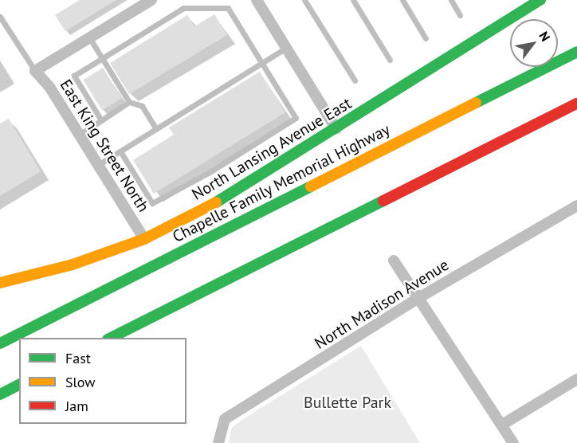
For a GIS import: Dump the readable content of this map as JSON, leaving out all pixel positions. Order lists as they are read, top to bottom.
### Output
{
  "streets": {
    "main road": ["North Lansing Avenue East", "Chapelle Family Memorial Highway"],
    "street": ["East King Street North", "North Madison Avenue"]
  },
  "crossings": [
    ["East King Street North", "North Lansing Avenue East"]
  ],
  "parks": ["Bullette Park"],
  "legend": ["Fast", "Slow", "Jam"],
  "north": "top right"
}
